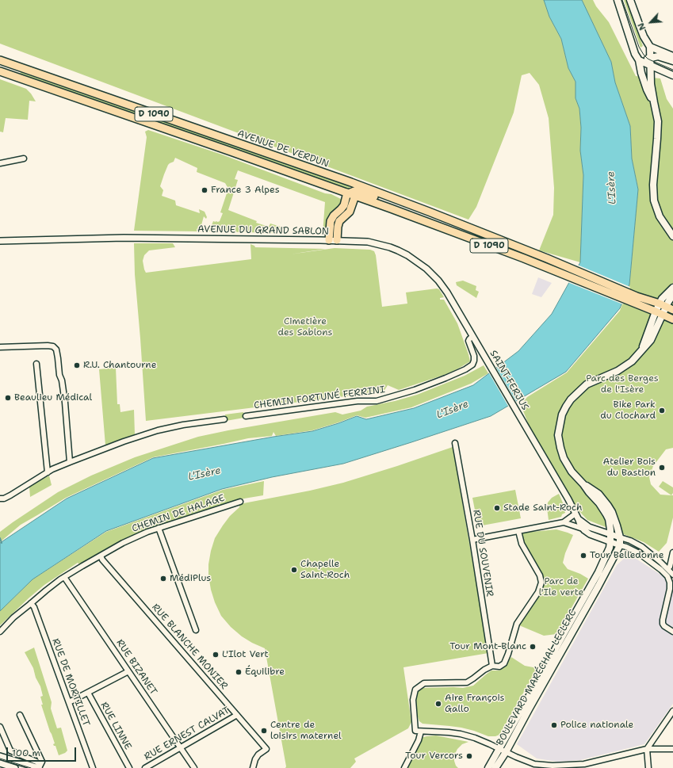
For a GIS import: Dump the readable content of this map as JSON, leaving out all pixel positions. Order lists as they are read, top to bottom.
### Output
{
  "streets": {
    "main road": ["D 1090", "AVENUE DE VERDUN", "BOULEVARD MARÉCHAL LECLERC"],
    "street": [
      "AVENUE DU GRAND SABLON",
      "SAINT-FERJUS",
      "CHEMIN FORTUNÉ FERRINI",
      "CHEMIN DE HALAGE",
      "RUE DU SOUVENIR",
      "RUE BLANCHE MONIER",
      "RUE BIZANET",
      "RUE DE MORTILLET",
      "RUE LINNE",
      "RUE ERNEST CALVAT"
    ]
  },
  "crossings": [
    ["D 1090", "AVENUE DE VERDUN"],
    ["AVENUE DU GRAND SABLON", "SAINT-FERJUS"],
    ["AVENUE DU GRAND SABLON", "CHEMIN FORTUNÉ FERRINI"],
    ["CHEMIN DE HALAGE", "RUE BLANCHE MONIER"],
    ["CHEMIN DE HALAGE", "RUE BIZANET"],
    ["CHEMIN DE HALAGE", "RUE DE MORTILLET"],
    ["RUE BLANCHE MONIER", "RUE ERNEST CALVAT"],
    ["RUE BIZANET", "RUE ERNEST CALVAT"]
  ],
  "water": ["L'Isère"],
  "parks": ["Cimetière des Sablons", "Parc des Berges de l'Isère", "Parc de l'Ile verte"],
  "places": [
    "France 3 Alpes",
    "R.U. Chantourne",
    "Beaulieu Médical",
    "Bike Park du Clochard",
    "Atelier Bois du Bastion",
    "Stade Saint-Roch",
    "Tour Belledonne",
    "Chapelle Saint-Roch",
    "MédiPlus",
    "Tour Mont-Blanc",
    "L'Ilot Vert",
    "Équilibre",
    "Aire François Gallo",
    "Police nationale",
    "Centre de loisirs maternel",
    "Tour Vercors"
  ],
  "scale_bar": "100 m",
  "north": "bottom left"
}
